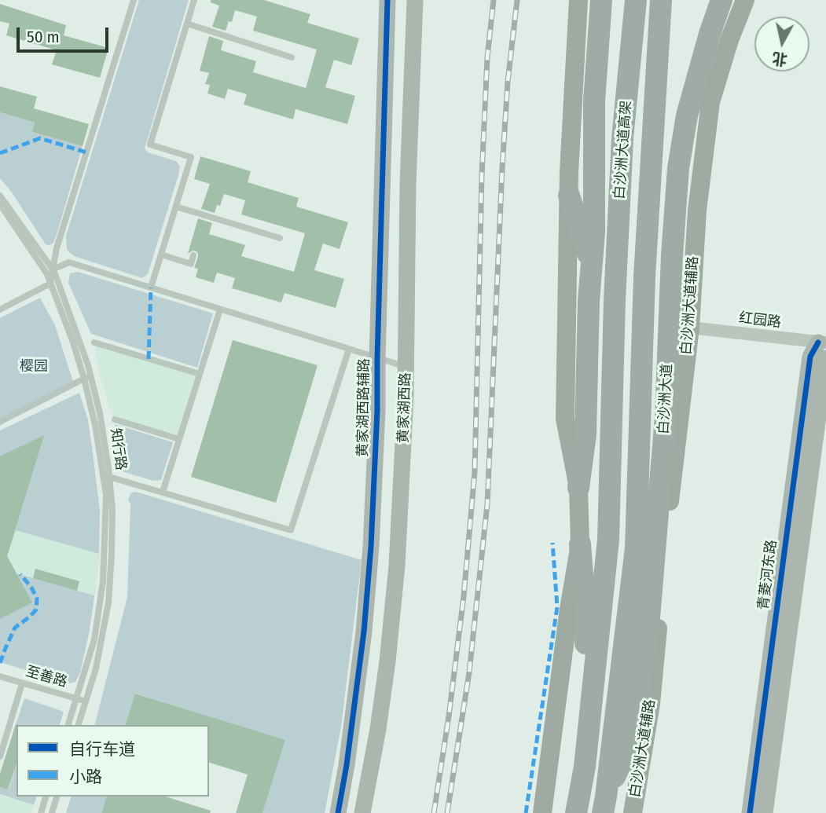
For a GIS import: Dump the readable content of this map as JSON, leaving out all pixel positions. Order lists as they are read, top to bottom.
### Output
{
  "streets": {
    "highway": ["白沙洲大道高架", "白沙洲大道"],
    "main road": ["白沙洲大道辅路"],
    "street": [
      "红园路",
      "黄家湖西路辅路",
      "黄家湖西路",
      "青菱河东路"
    ],
    "lane": ["知行路", "至善路"]
  },
  "crossings": [
    ["白沙洲大道高架", "白沙洲大道"],
    ["白沙洲大道辅路", "红园路"],
    ["红园路", "青菱河东路"],
    ["知行路", "至善路"]
  ],
  "parks": ["樱园"],
  "legend": ["自行车道", "小路"],
  "scale_bar": "50 m",
  "north": "bottom"
}
